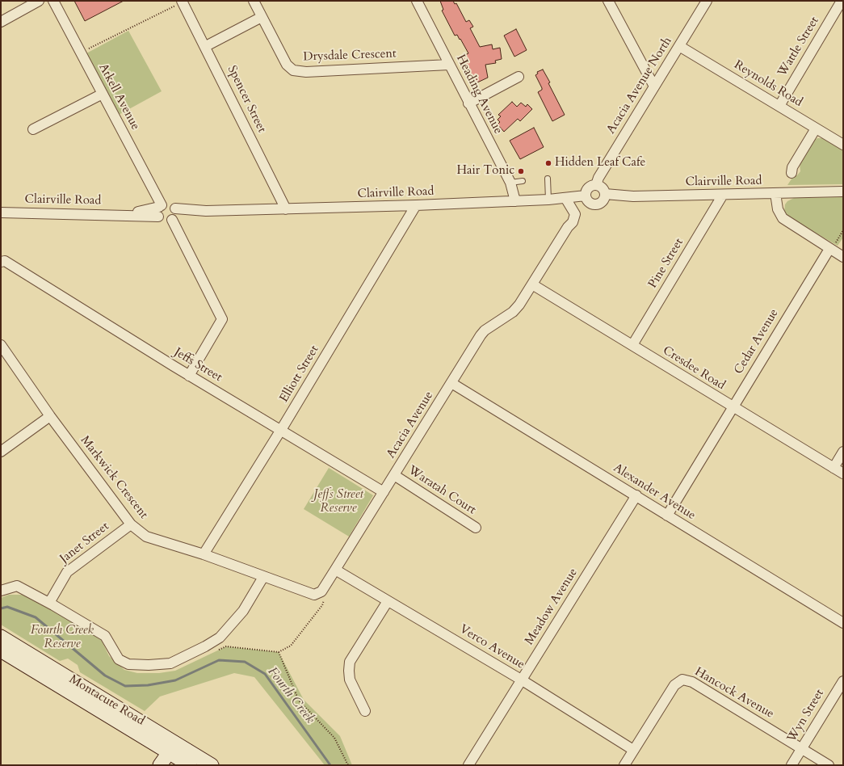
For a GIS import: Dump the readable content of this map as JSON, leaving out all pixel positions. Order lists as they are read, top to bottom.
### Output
{
  "streets": {
    "main road": ["Montacute Road"],
    "street": [
      "Wattle Street",
      "Drysdale Crescent",
      "Reynolds Road",
      "Acacia Avenue North",
      "Heading Avenue",
      "Atkell Avenue",
      "Spencer Street",
      "Clairville Road",
      "Pine Street",
      "Cedar Avenue",
      "Jeffs Street",
      "Cresdee Road",
      "Elliott Street",
      "Acacia Avenue",
      "Markwick Crescent",
      "Waratah Court",
      "Alexander Avenue",
      "Janet Street",
      "Meadow Avenue",
      "Verco Avenue",
      "Hancock Avenue",
      "Wyn Street"
    ]
  },
  "crossings": [
    ["Wattle Street", "Reynolds Road"],
    ["Drysdale Crescent", "Heading Avenue"],
    ["Reynolds Road", "Acacia Avenue North"],
    ["Acacia Avenue North", "Clairville Road"],
    ["Heading Avenue", "Clairville Road"],
    ["Atkell Avenue", "Clairville Road"],
    ["Spencer Street", "Clairville Road"],
    ["Clairville Road", "Pine Street"],
    ["Clairville Road", "Elliott Street"],
    ["Pine Street", "Cresdee Road"],
    ["Cedar Avenue", "Cresdee Road"],
    ["Cedar Avenue", "Alexander Avenue"],
    ["Jeffs Street", "Elliott Street"],
    ["Jeffs Street", "Acacia Avenue"],
    ["Cresdee Road", "Acacia Avenue"],
    ["Elliott Street", "Markwick Crescent"],
    ["Acacia Avenue", "Markwick Crescent"],
    ["Acacia Avenue", "Waratah Court"],
    ["Acacia Avenue", "Alexander Avenue"],
    ["Acacia Avenue", "Verco Avenue"],
    ["Markwick Crescent", "Janet Street"],
    ["Alexander Avenue", "Meadow Avenue"],
    ["Meadow Avenue", "Verco Avenue"],
    ["Verco Avenue", "Hancock Avenue"],
    ["Hancock Avenue", "Wyn Street"]
  ],
  "water": ["Fourth Creek"],
  "parks": ["Jeffs Street Reserve", "Fourth Creek Reserve"],
  "places": ["Hidden Leaf Cafe", "Hair Tonic"]
}
